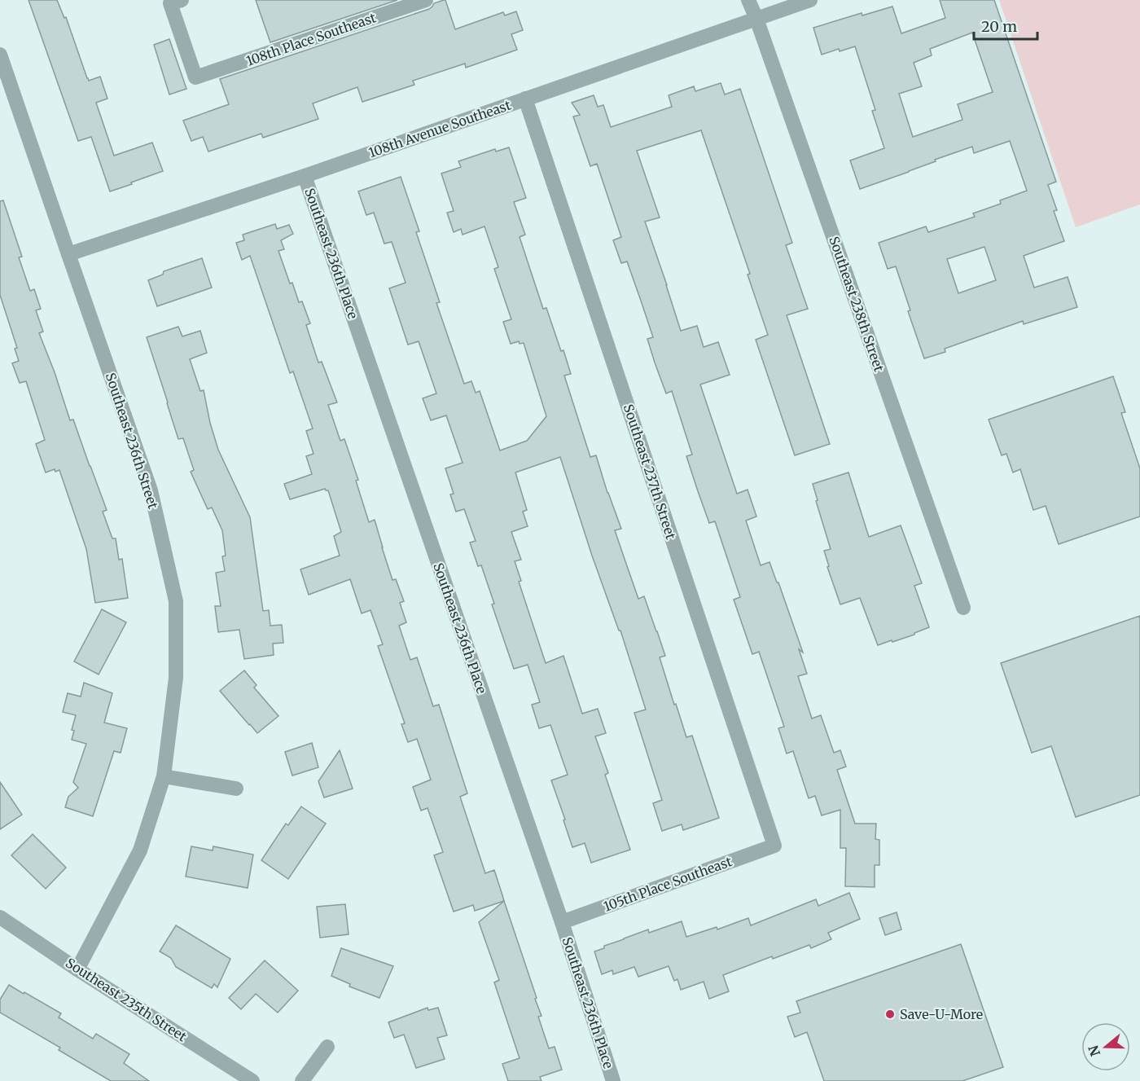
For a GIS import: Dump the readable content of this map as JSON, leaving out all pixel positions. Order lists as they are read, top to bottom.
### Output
{
  "streets": {
    "street": [
      "108th Place Southeast",
      "108th Avenue Southeast",
      "Southeast 236th Place",
      "Southeast 238th Street",
      "Southeast 236th Street",
      "Southeast 237th Street",
      "105th Place Southeast",
      "Southeast 235th Street"
    ]
  },
  "crossings": [
    ["108th Avenue Southeast", "Southeast 236th Place"],
    ["108th Avenue Southeast", "Southeast 238th Street"],
    ["108th Avenue Southeast", "Southeast 236th Street"],
    ["108th Avenue Southeast", "Southeast 237th Street"],
    ["Southeast 236th Place", "105th Place Southeast"],
    ["Southeast 236th Street", "Southeast 235th Street"],
    ["Southeast 237th Street", "105th Place Southeast"]
  ],
  "places": ["Save-U-More"],
  "scale_bar": "20 m",
  "north": "left"
}
